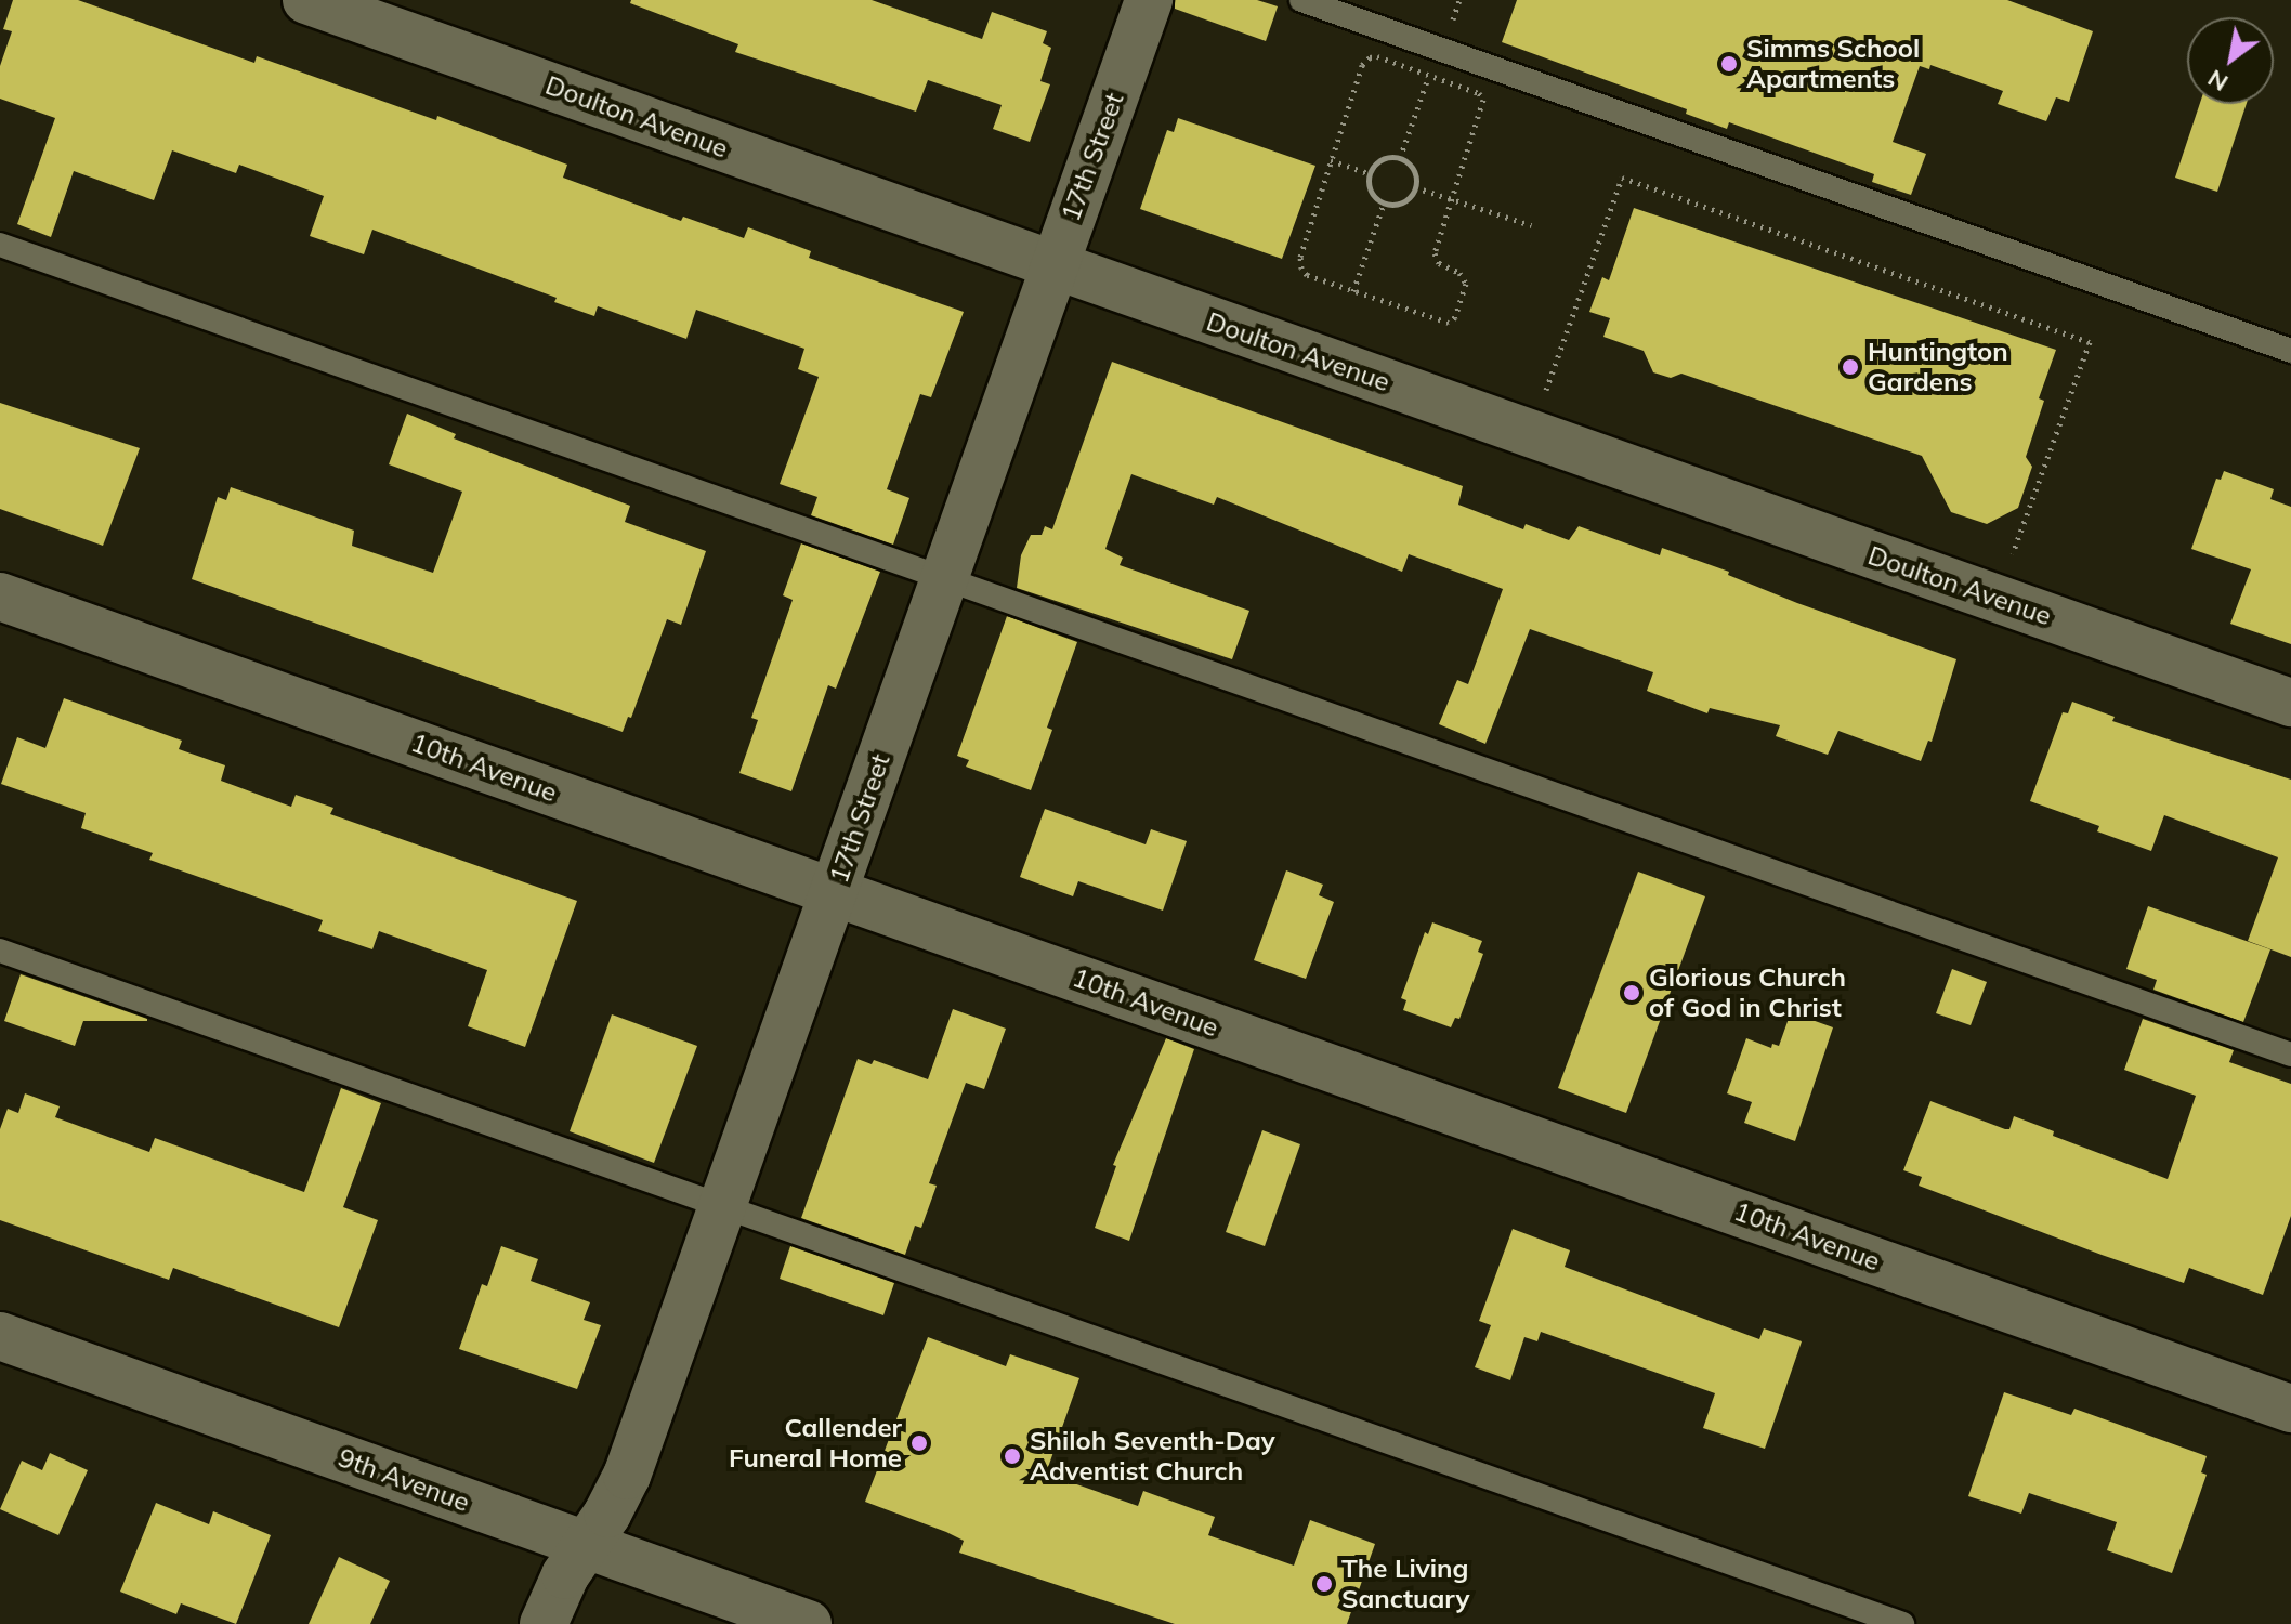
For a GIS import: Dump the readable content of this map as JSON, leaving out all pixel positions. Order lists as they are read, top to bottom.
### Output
{
  "streets": {
    "street": [
      "Doulton Avenue",
      "17th Street",
      "10th Avenue",
      "9th Avenue"
    ]
  },
  "crossings": [
    ["Doulton Avenue", "17th Street"],
    ["17th Street", "10th Avenue"],
    ["17th Street", "9th Avenue"]
  ],
  "places": [
    "Simms School Apartments",
    "Huntington Gardens",
    "Glorious Church of God in Christ",
    "Callender Funeral Home",
    "Shiloh Seventh-Day Adventist Church",
    "The Living Sanctuary"
  ],
  "north": "bottom left"
}
